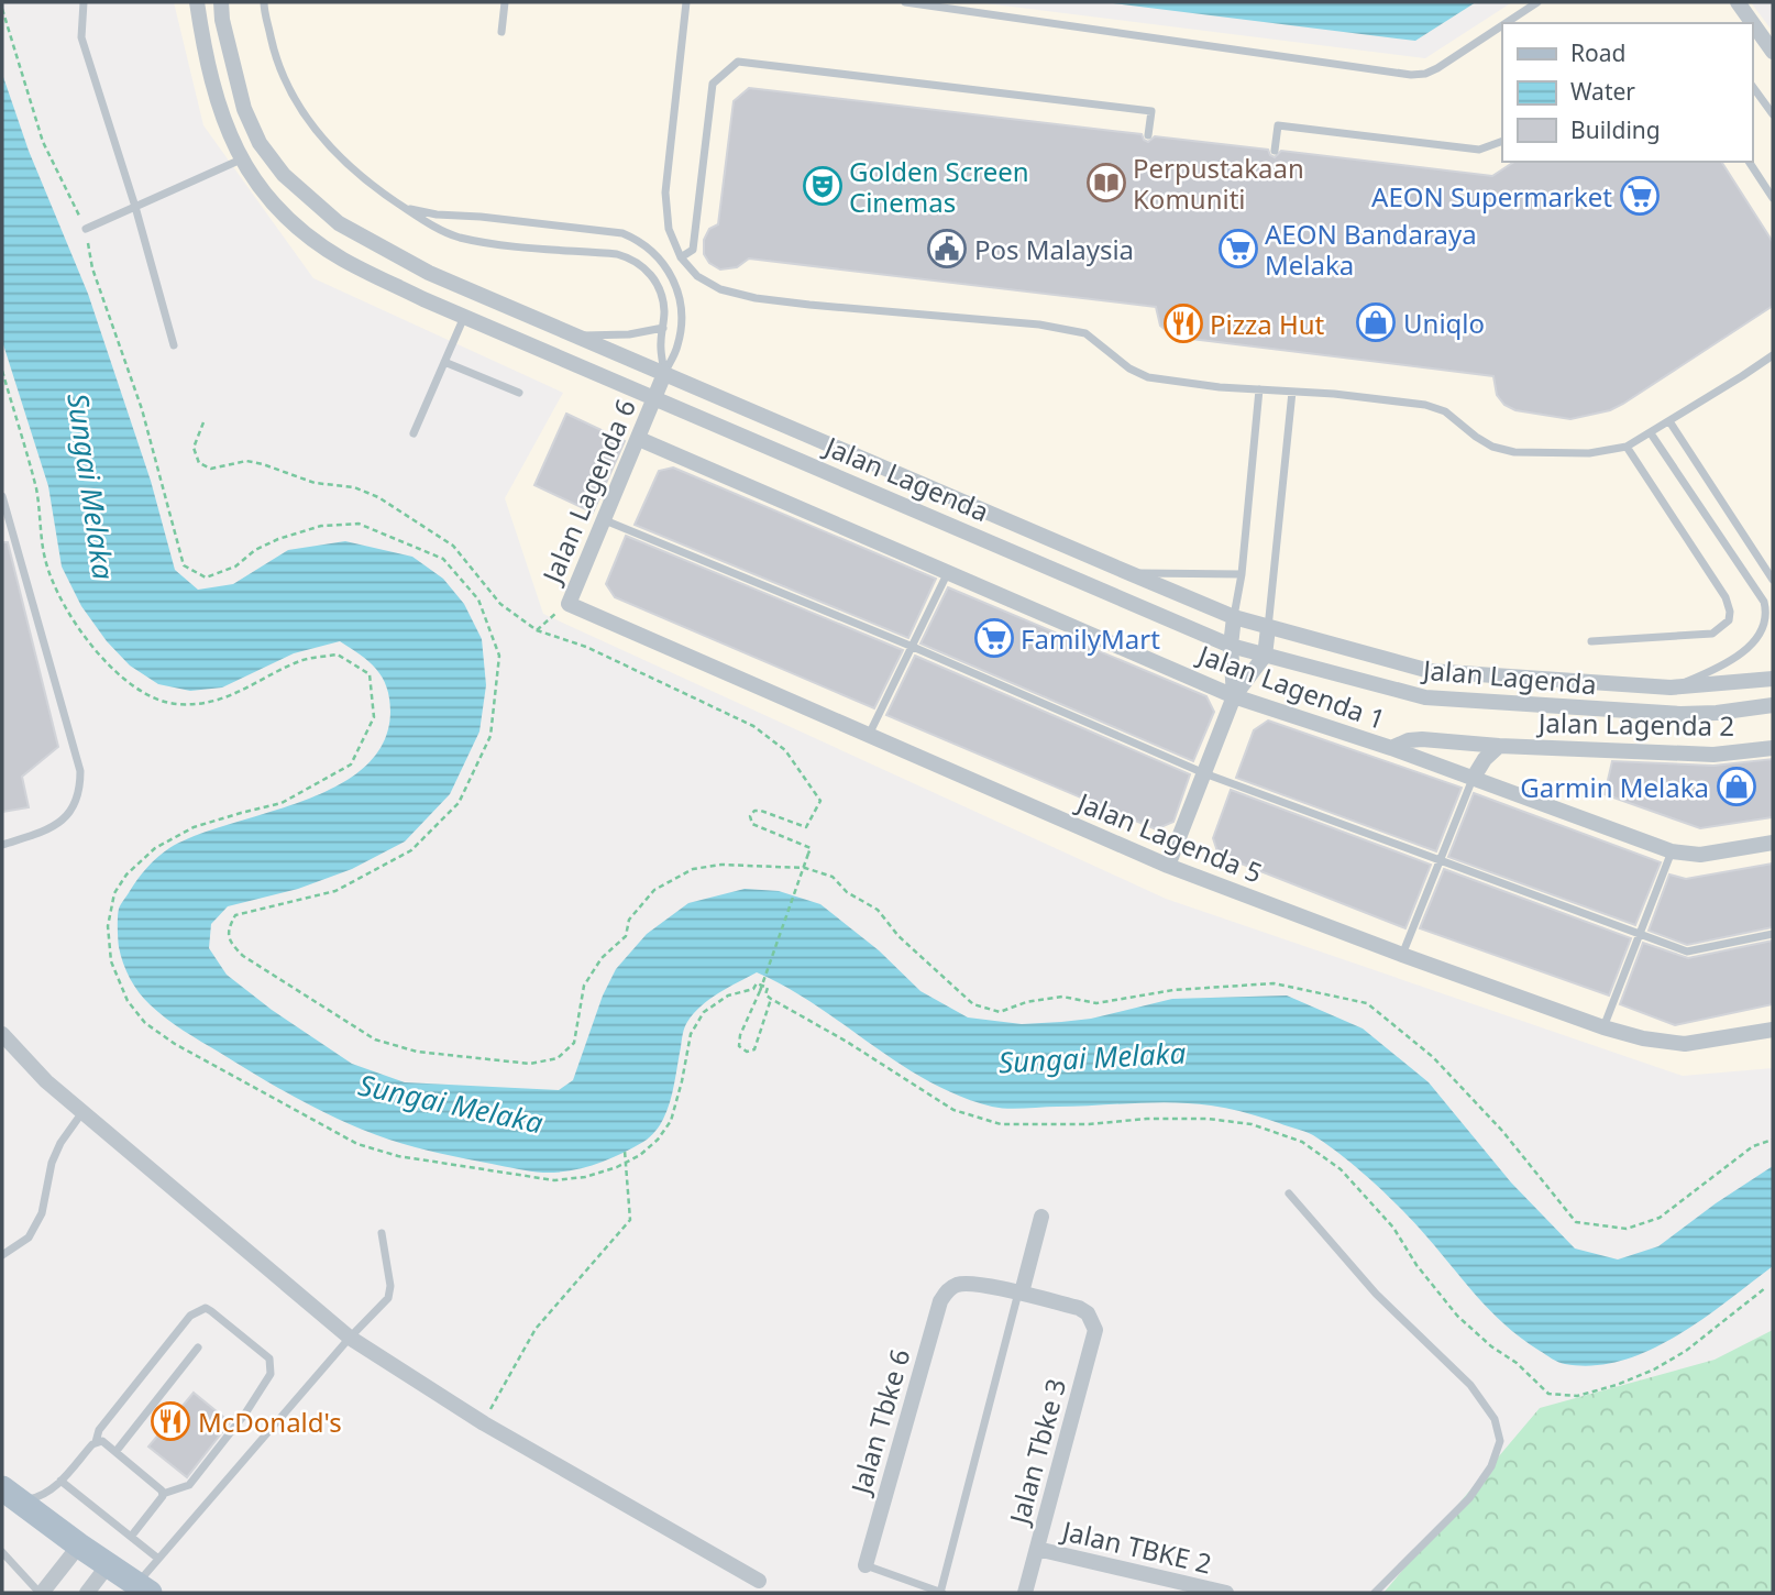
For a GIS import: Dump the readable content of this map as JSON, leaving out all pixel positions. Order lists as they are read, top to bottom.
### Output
{
  "streets": {
    "street": [
      "Jalan Lagenda",
      "Jalan Lagenda 6",
      "Jalan Lagenda 1",
      "Jalan Lagenda 2",
      "Jalan Lagenda 5",
      "Jalan Tbke 6",
      "Jalan Tbke 3",
      "Jalan TBKE 2"
    ]
  },
  "crossings": [
    ["Jalan Lagenda", "Jalan Lagenda 6"],
    ["Jalan Lagenda 6", "Jalan Lagenda 1"],
    ["Jalan Lagenda 6", "Jalan Lagenda 5"],
    ["Jalan Lagenda 1", "Jalan Lagenda 2"],
    ["Jalan Tbke 6", "Jalan Tbke 3"],
    ["Jalan Tbke 3", "Jalan TBKE 2"]
  ],
  "water": ["Sungai Melaka"],
  "places": {
    "library": ["Perpustakaan Komuniti"],
    "theatre": ["Golden Screen Cinemas"],
    "supermarket": ["AEON Supermarket", "AEON Bandaraya Melaka", "FamilyMart"],
    "public building": ["Pos Malaysia"],
    "shop": ["Uniqlo", "Garmin Melaka"],
    "restaurant": ["Pizza Hut", "McDonald's"]
  },
  "legend": ["Road", "Water", "Building"]
}
